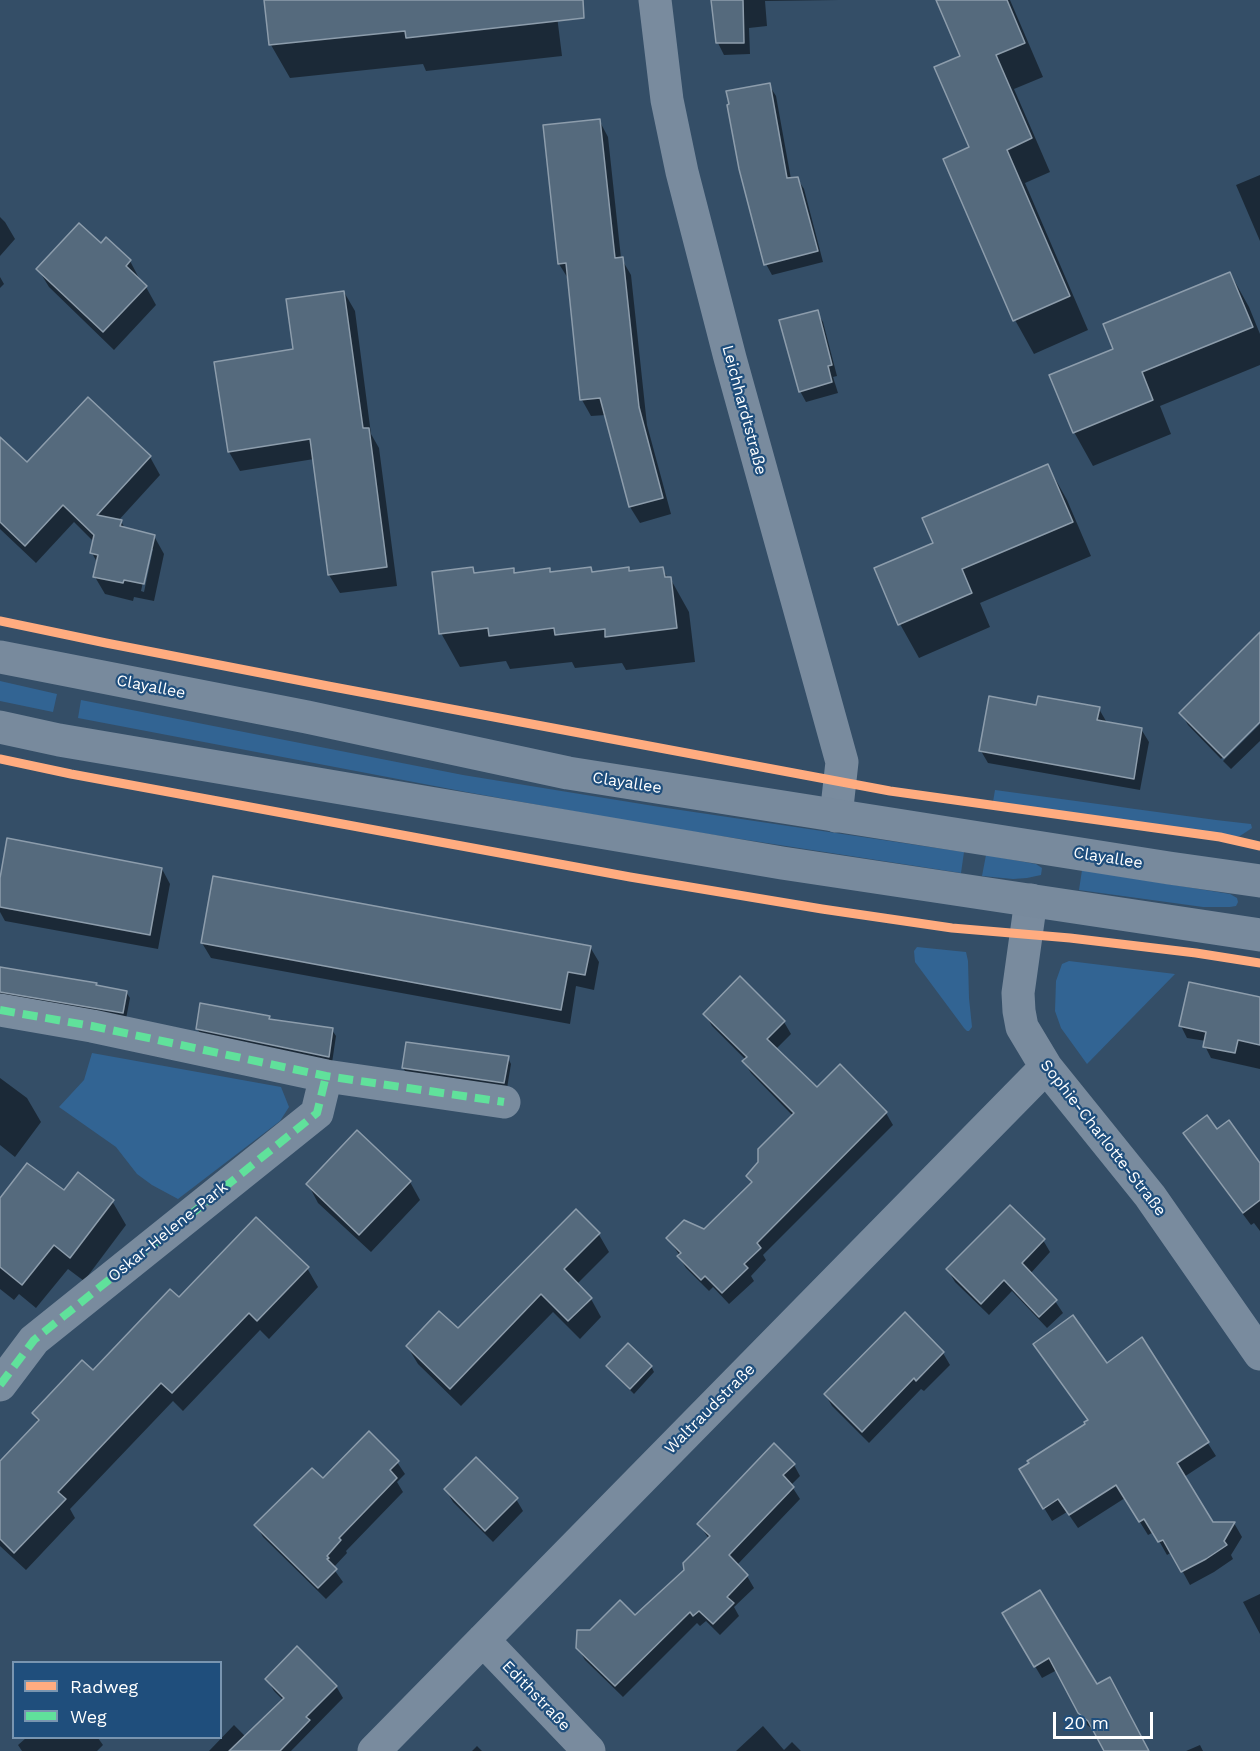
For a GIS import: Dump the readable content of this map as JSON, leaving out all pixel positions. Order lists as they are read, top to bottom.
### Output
{
  "streets": {
    "main road": ["Clayallee"],
    "street": [
      "Leichhardtstraße",
      "Sophie-Charlotte-Straße",
      "Oskar-Helene-Park",
      "Waltraudstraße",
      "Edithstraße"
    ]
  },
  "crossings": [
    ["Leichhardtstraße", "Clayallee"],
    ["Sophie-Charlotte-Straße", "Waltraudstraße"],
    ["Waltraudstraße", "Edithstraße"]
  ],
  "legend": ["Radweg", "Weg"],
  "scale_bar": "20 m"
}
